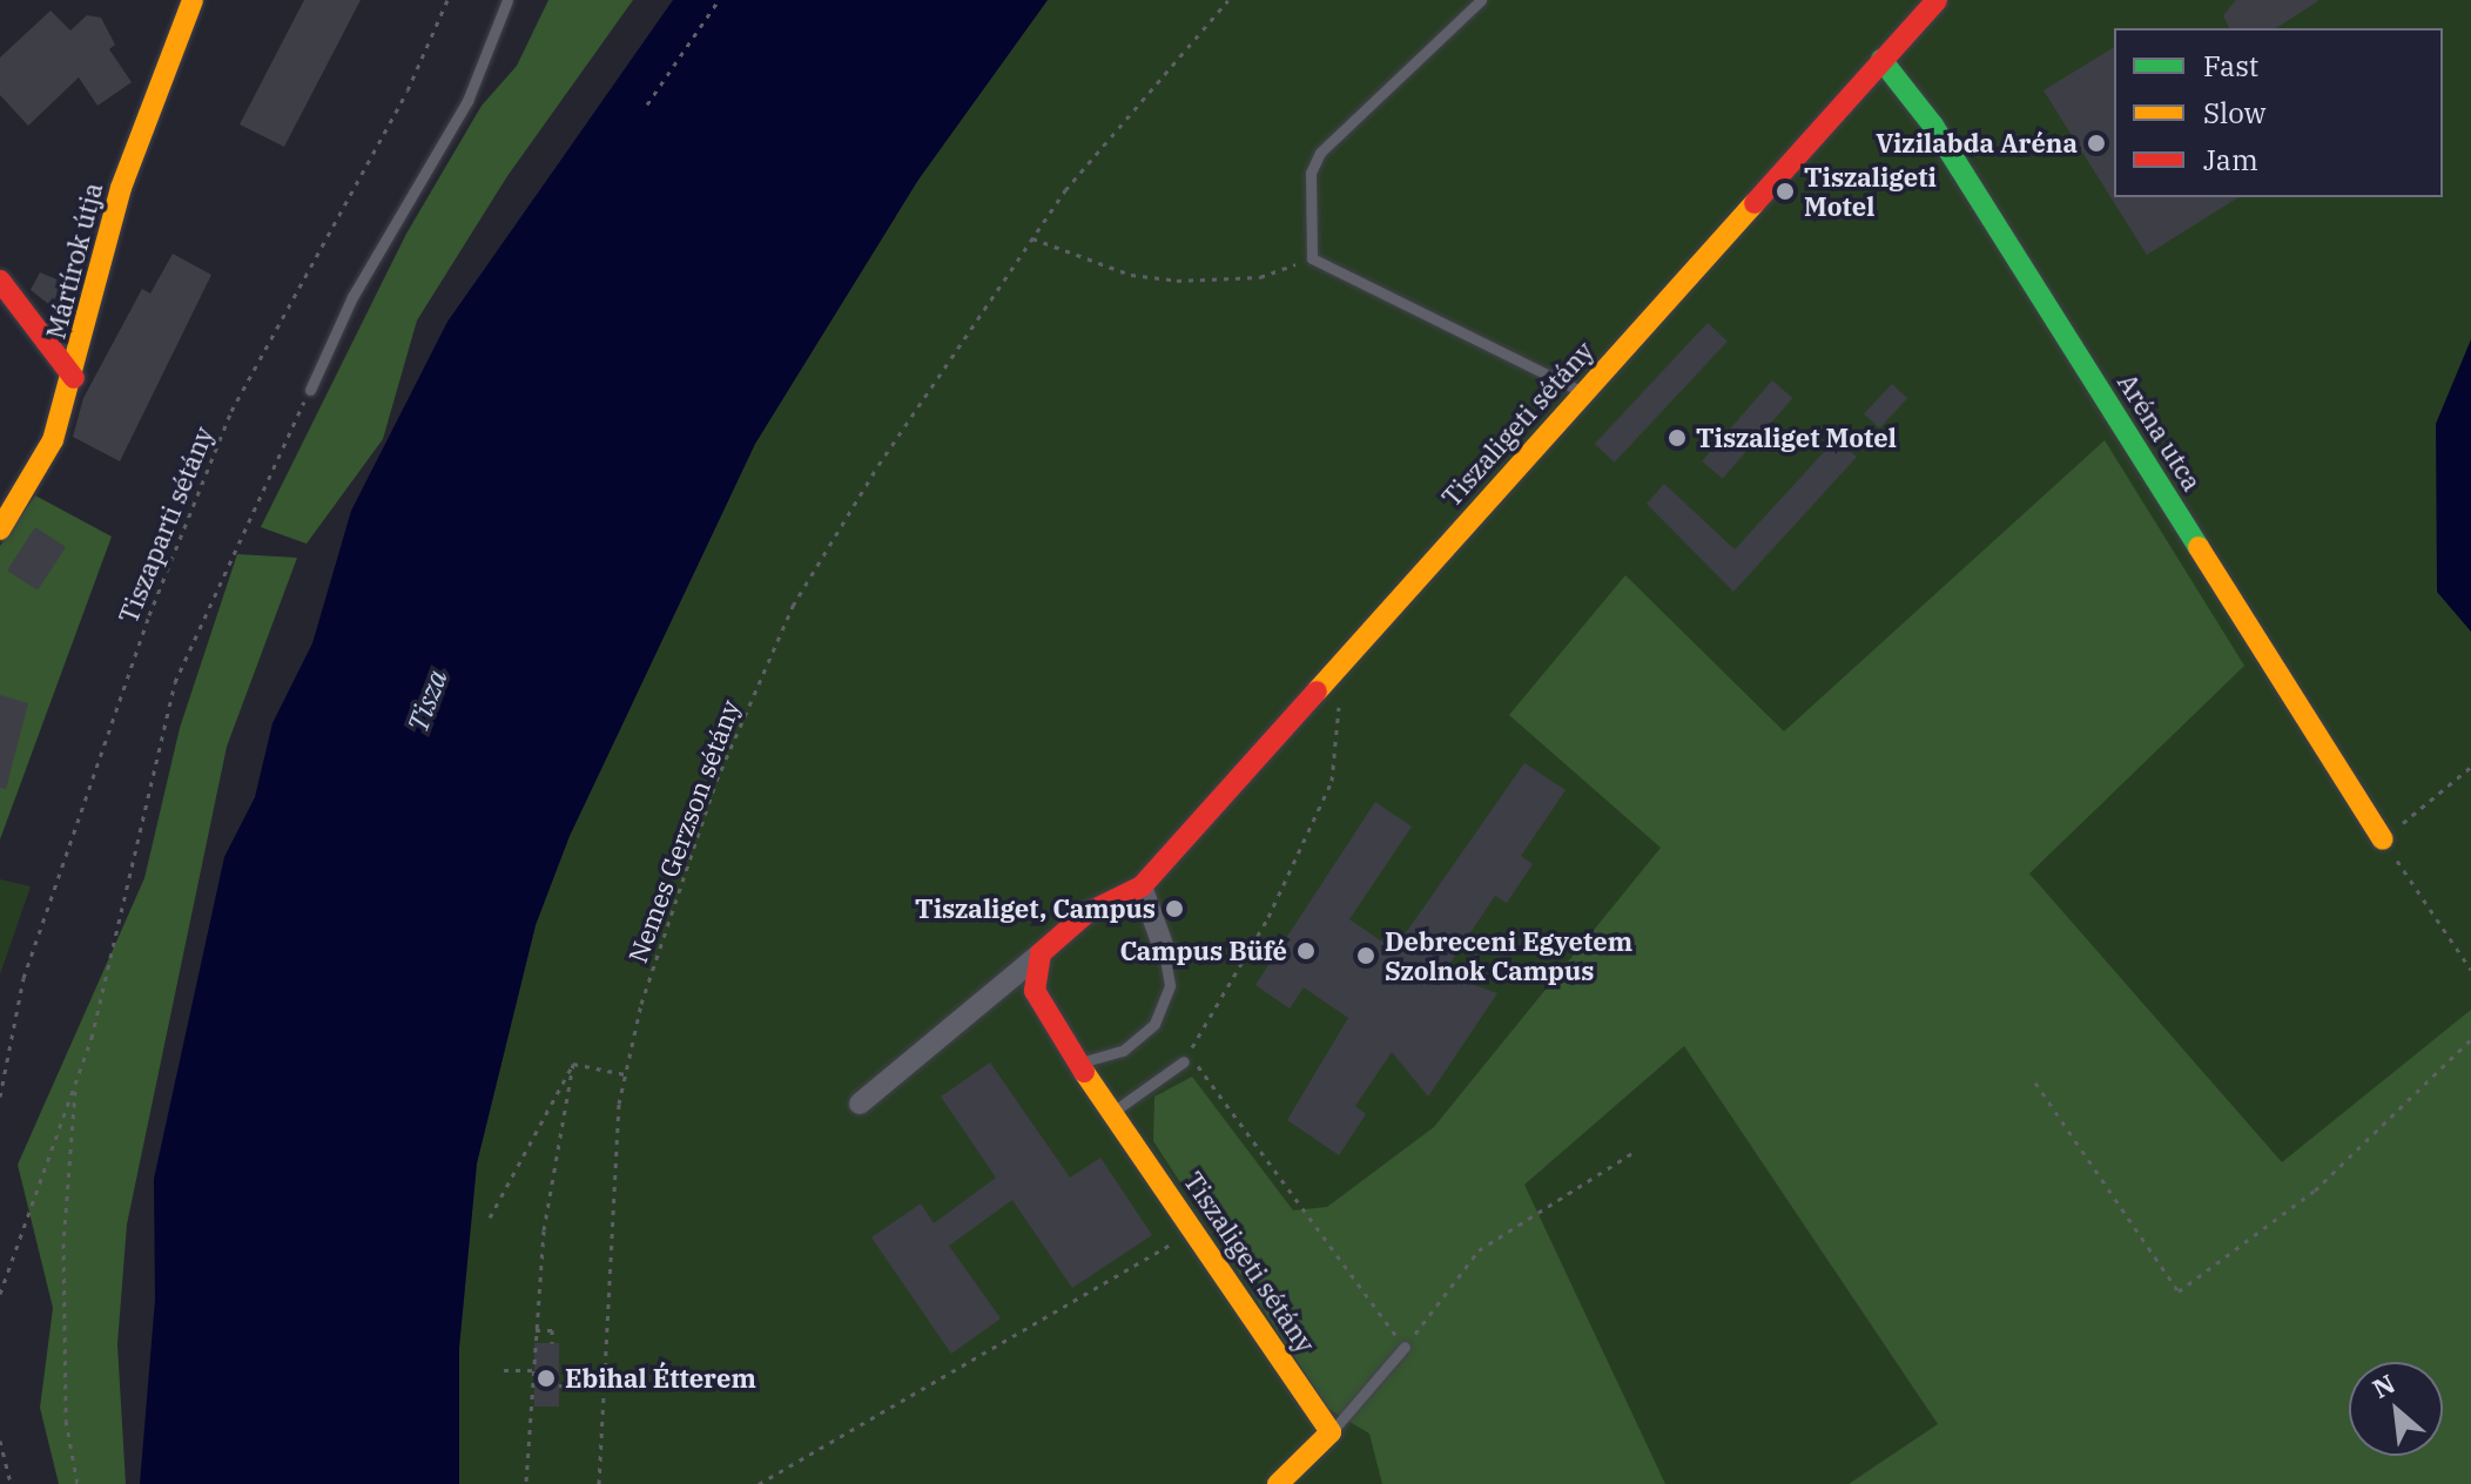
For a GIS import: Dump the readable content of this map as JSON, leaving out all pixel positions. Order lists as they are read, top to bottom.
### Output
{
  "streets": {
    "street": ["Mártírok útja", "Tiszaligeti sétány", "Aréna utca"],
    "path": ["Tiszaparti sétány", "Nemes Gerzson sétány"]
  },
  "crossings": [
    ["Tiszaligeti sétány", "Aréna utca"]
  ],
  "water": ["Tisza"],
  "places": [
    "Vizilabda Aréna",
    "Tiszaligeti Motel",
    "Tiszaliget Motel",
    "Tiszaliget, Campus",
    "Campus Büfé",
    "Debreceni Egyetem Szolnok Campus",
    "Ebihal Étterem"
  ],
  "legend": ["Fast", "Slow", "Jam"],
  "north": "top left"
}
